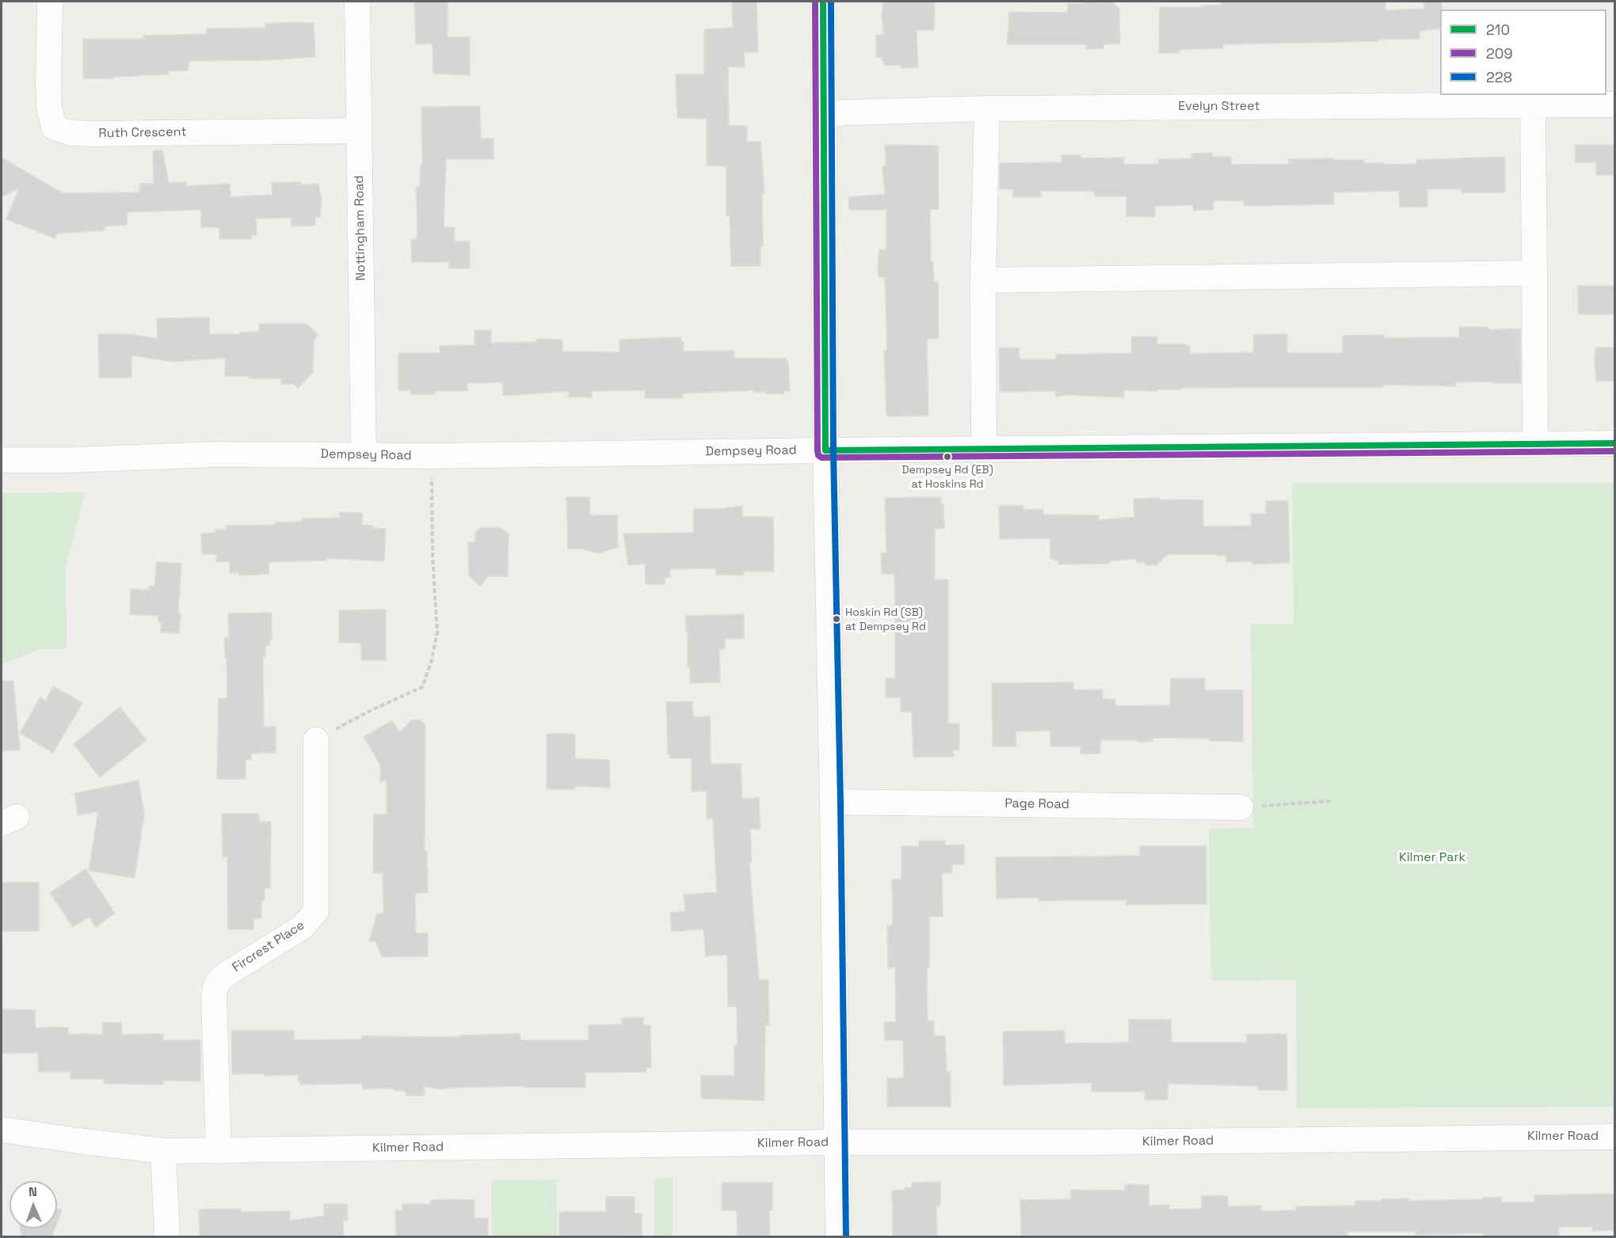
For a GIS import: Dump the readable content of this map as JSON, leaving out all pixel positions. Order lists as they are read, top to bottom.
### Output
{
  "streets": {
    "street": [
      "Evelyn Street",
      "Ruth Crescent",
      "Nottingham Road",
      "Dempsey Road",
      "Page Road",
      "Fircrest Place",
      "Kilmer Road"
    ]
  },
  "crossings": [
    ["Ruth Crescent", "Nottingham Road"],
    ["Nottingham Road", "Dempsey Road"],
    ["Fircrest Place", "Kilmer Road"]
  ],
  "parks": ["Kilmer Park"],
  "places": ["Dempsey Rd (EB) at Hoskins Rd", "Hoskin Rd (SB) at Dempsey Rd"],
  "lines": ["transit line 210", "transit line 209", "transit line 228"],
  "legend": ["210", "209", "228"],
  "north": "top"
}
